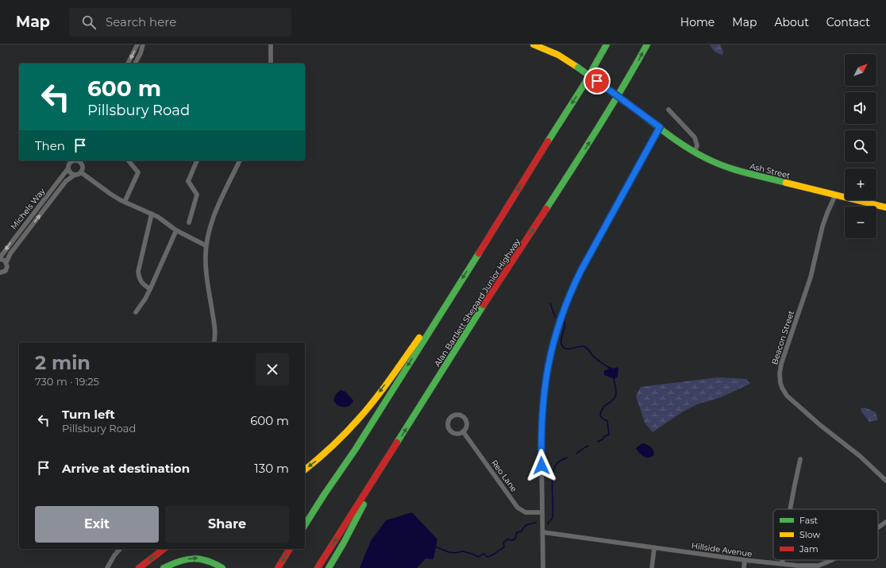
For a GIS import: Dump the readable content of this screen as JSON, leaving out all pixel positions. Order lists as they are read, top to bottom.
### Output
{
  "streets": {
    "main road": ["Ash Street", "Alan Bartlett Shepard Junior Highway"],
    "street": [
      "Michels Way",
      "Beacon Street",
      "Reo Lane",
      "Hillside Avenue"
    ]
  },
  "crossings": [
    ["Ash Street", "Beacon Street"]
  ],
  "legend": ["Fast", "Slow", "Jam"],
  "north": "top right",
  "page": {
    "header": "Map",
    "search": "Search here",
    "nav": [
      "Home",
      "Map",
      "About",
      "Contact"
    ],
    "map_buttons": ["+", "−"],
    "turn": ["600 m", "Pillsbury Road"],
    "then": "Then",
    "heading": ["2 min", "730 m · 19:25"],
    "list": [
      {
        "name": "Turn left",
        "note": "Pillsbury Road",
        "value": "600 m"
      },
      {
        "name": "Arrive at destination",
        "value": "130 m"
      }
    ],
    "buttons": ["Exit", "Share"]
  }
}
